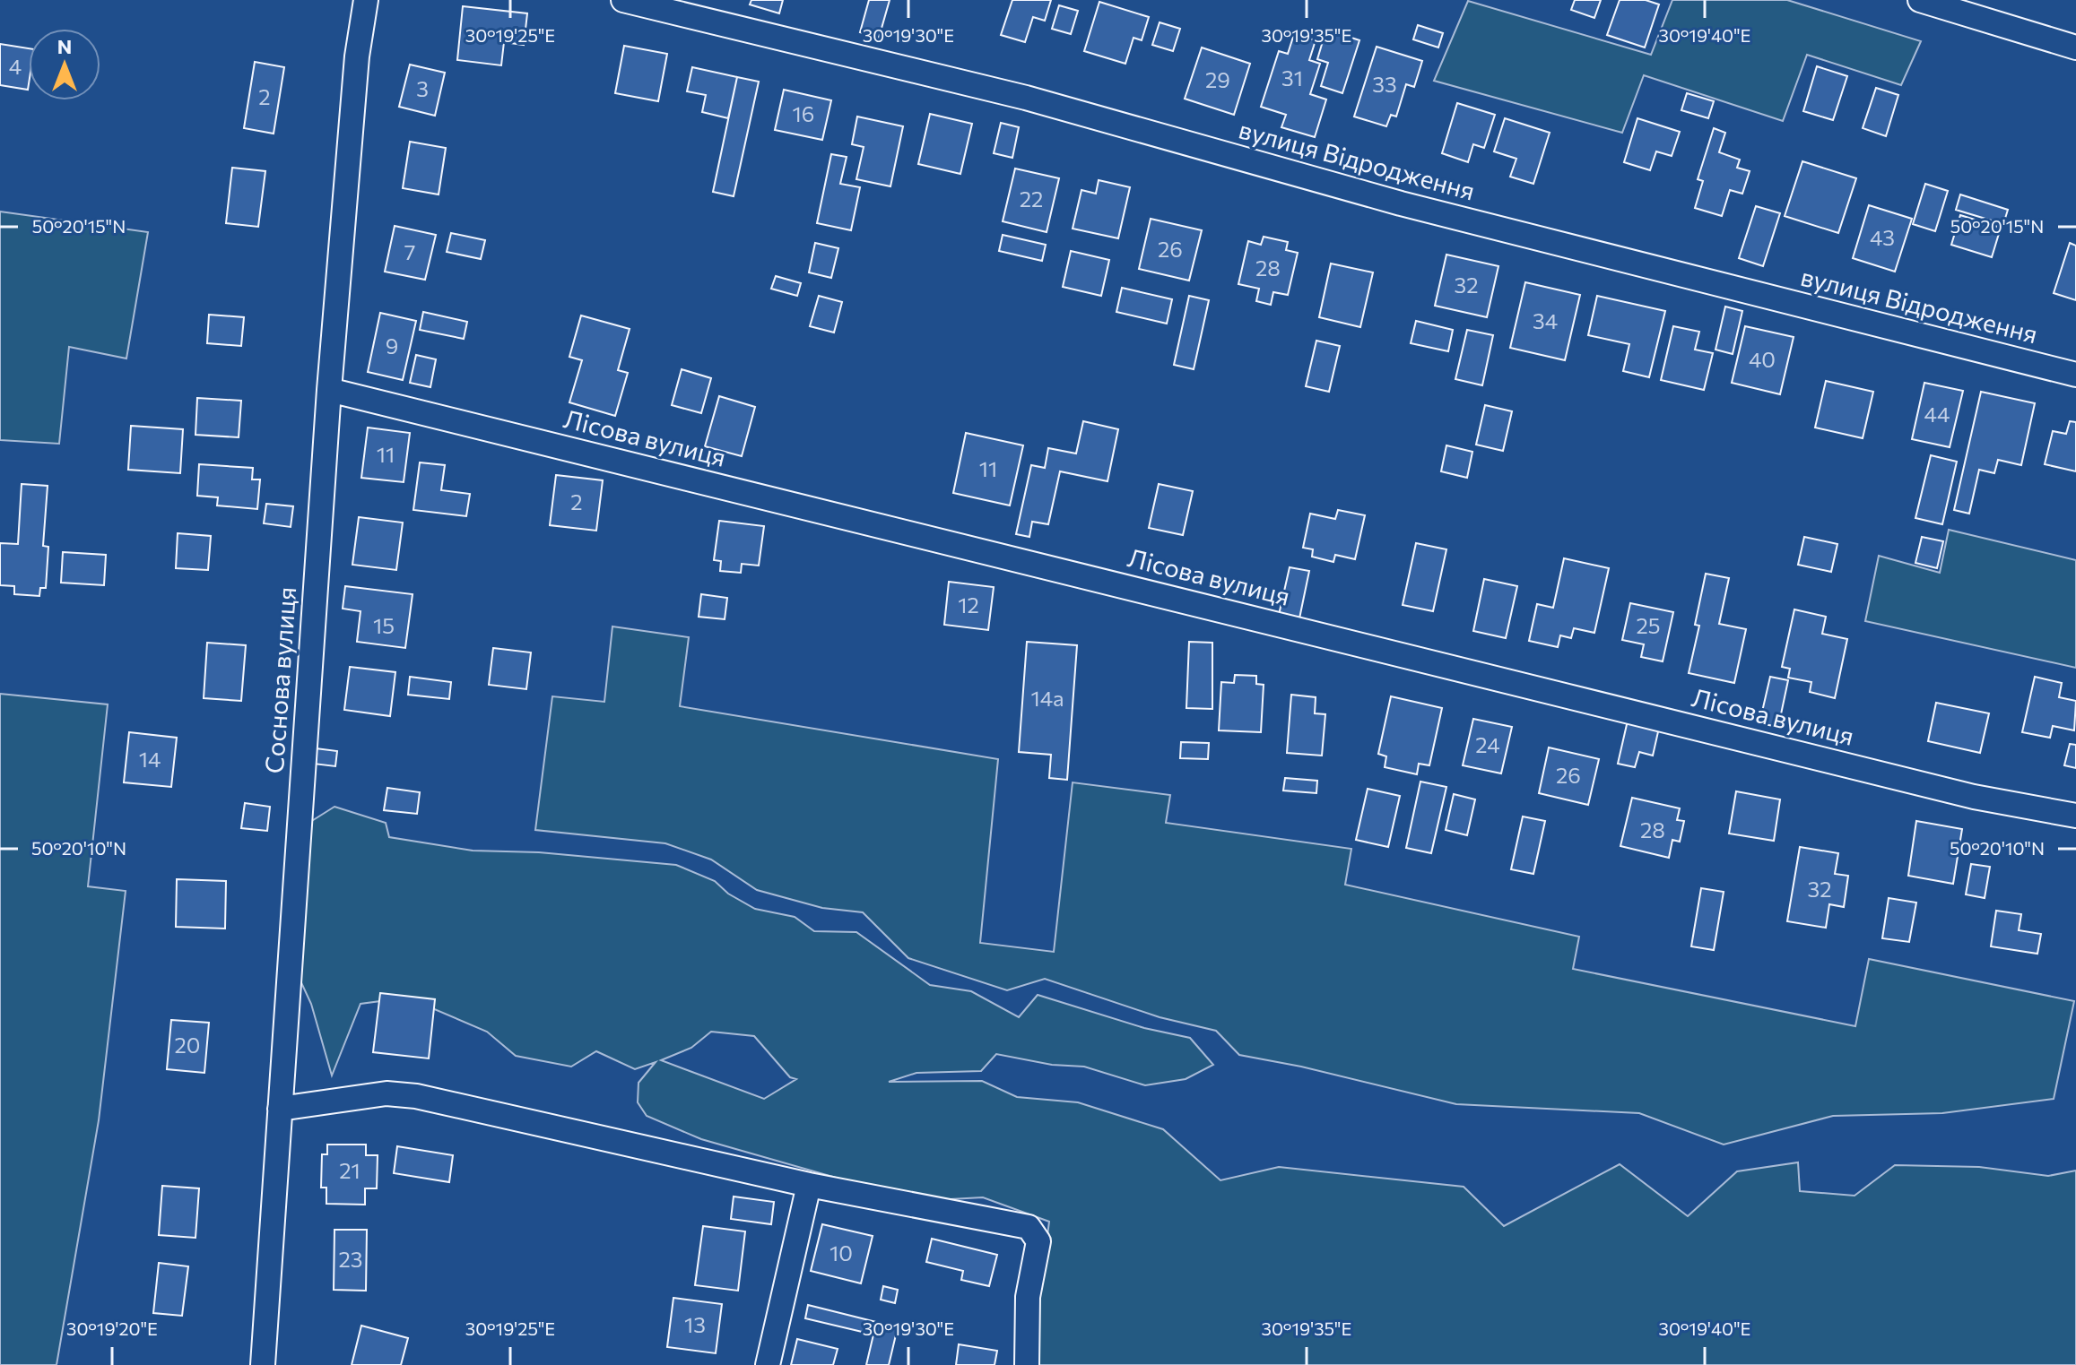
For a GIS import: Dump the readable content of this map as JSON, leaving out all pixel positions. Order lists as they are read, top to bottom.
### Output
{
  "streets": {
    "street": ["вулиця Відродження", "Лісова вулиця", "Соснова вулиця"]
  },
  "crossings": [
    ["Лісова вулиця", "Соснова вулиця"]
  ],
  "house_numbers": [
    "4",
    "31",
    "29",
    "33",
    "3",
    "2",
    "16",
    "22",
    "43",
    "26",
    "7",
    "28",
    "32",
    "34",
    "9",
    "40",
    "44",
    "11",
    "11",
    "2",
    "12",
    "15",
    "25",
    "14а",
    "24",
    "14",
    "26",
    "28",
    "32",
    "20",
    "21",
    "10",
    "23",
    "13"
  ],
  "north": "top",
  "coordinates": [
    "30°19'25\"E",
    "30°19'30\"E",
    "30°19'35\"E",
    "30°19'40\"E",
    "50°20'15\"N",
    "50°20'10\"N",
    "30°19'20\"E"
  ]
}
